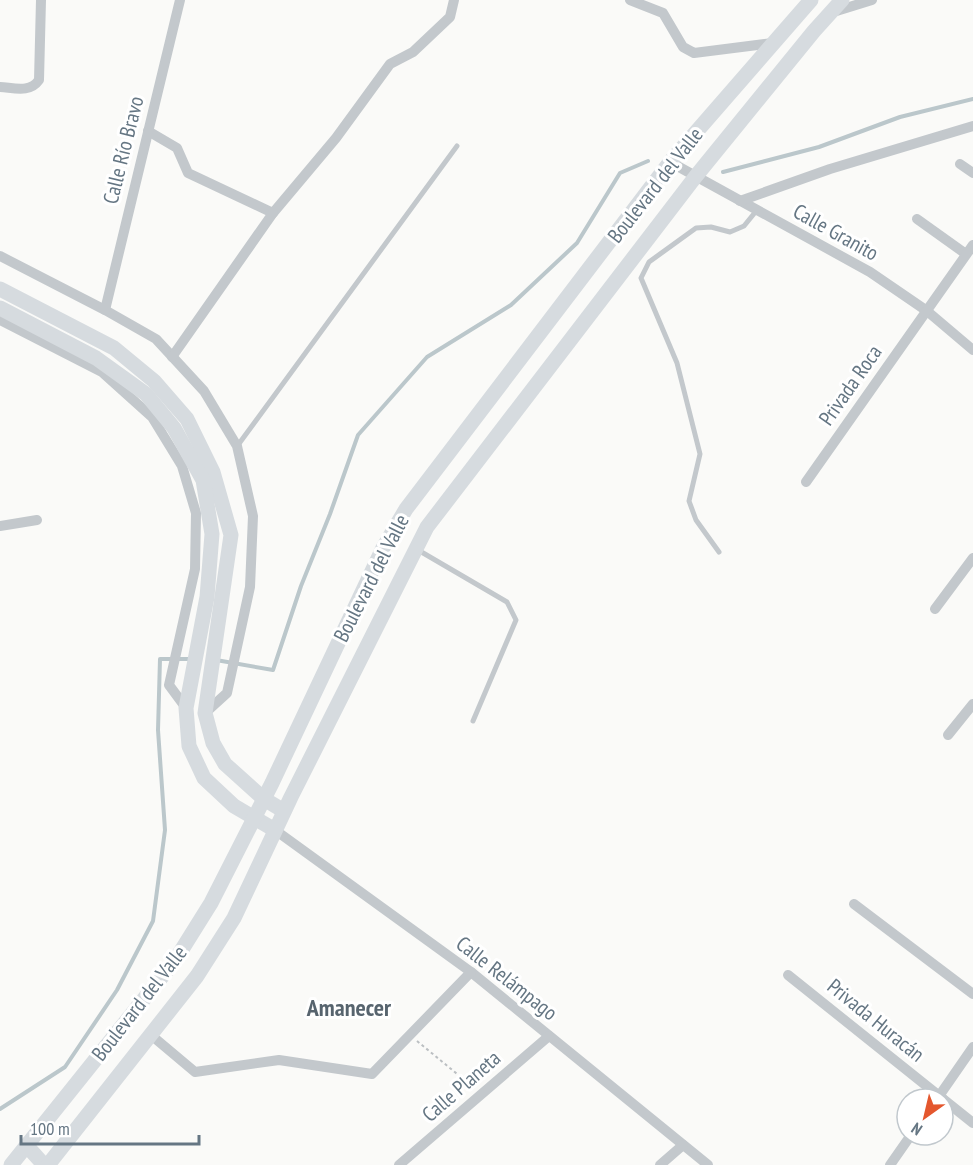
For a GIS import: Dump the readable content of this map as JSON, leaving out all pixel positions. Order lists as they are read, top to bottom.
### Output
{
  "streets": {
    "street": [
      "Calle Río Bravo",
      "Boulevard del Valle",
      "Calle Granito",
      "Privada Roca",
      "Calle Relámpago",
      "Privada Huracán",
      "Calle Planeta"
    ]
  },
  "crossings": [
    ["Boulevard del Valle", "Calle Granito"],
    ["Boulevard del Valle", "Calle Relámpago"],
    ["Calle Granito", "Privada Roca"],
    ["Calle Relámpago", "Calle Planeta"]
  ],
  "districts": ["Amanecer"],
  "scale_bar": "100 m",
  "north": "bottom left"
}
